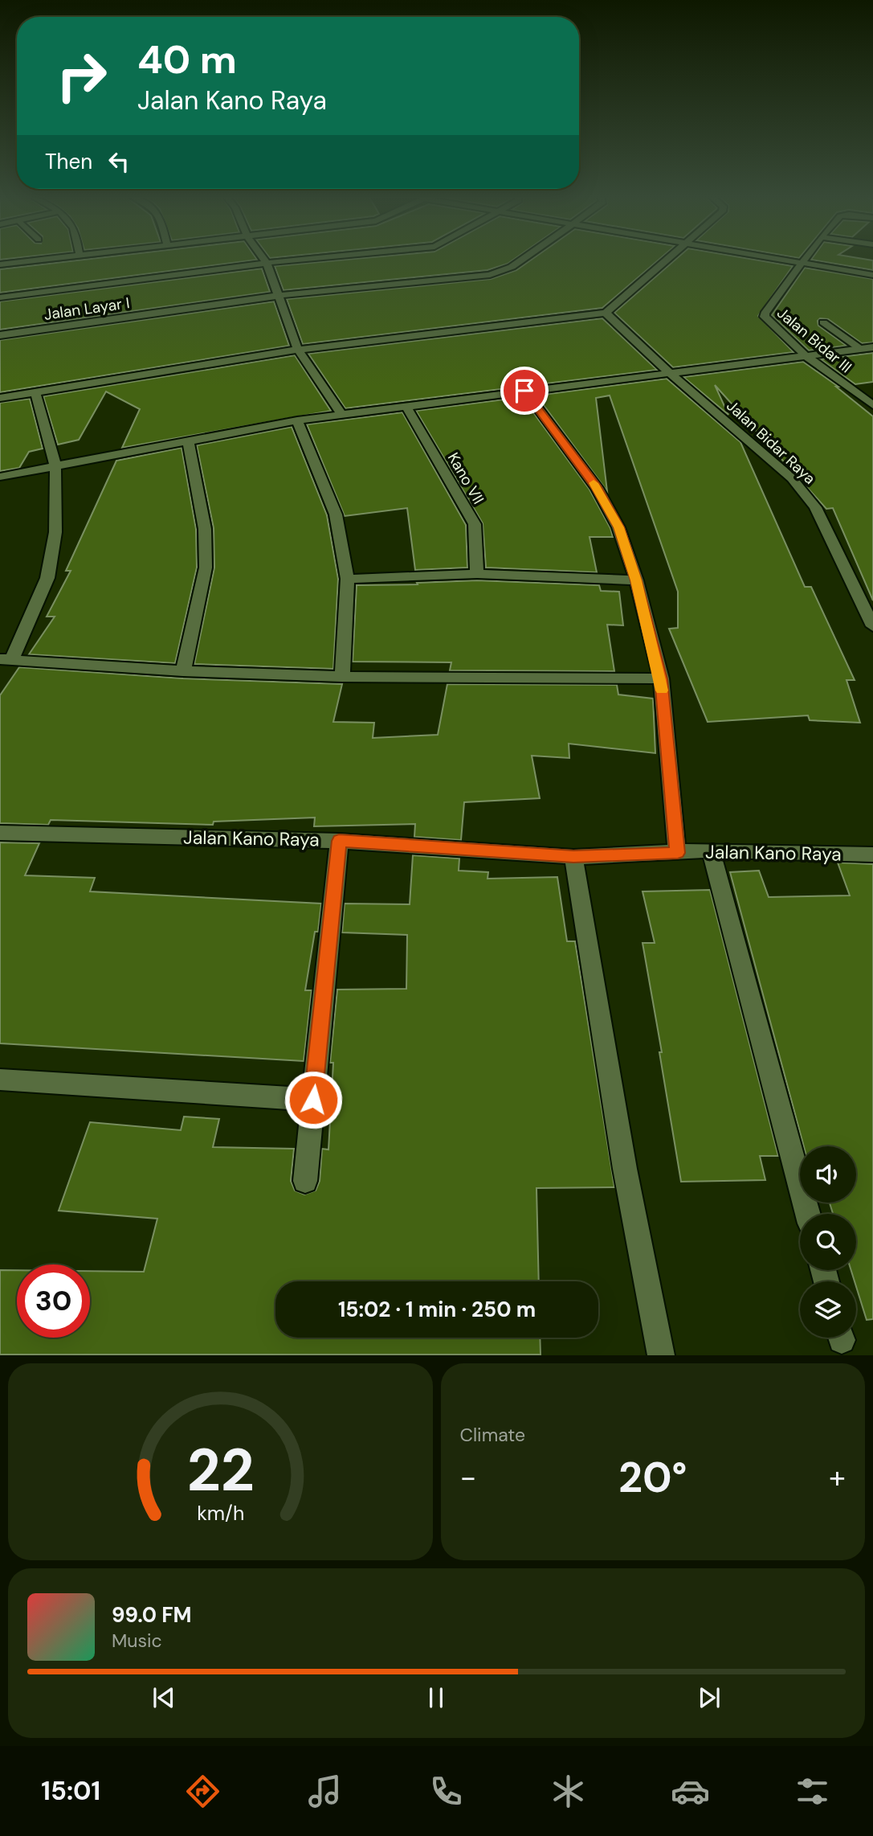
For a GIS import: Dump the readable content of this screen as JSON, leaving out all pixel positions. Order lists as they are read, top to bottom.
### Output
{
  "streets": {
    "street": [
      "Jalan Layar I",
      "Jalan Bidar III",
      "Jalan Bidar Raya",
      "Kano VII",
      "Jalan Kano Raya"
    ]
  },
  "page": {
    "turn": ["40 m", "Jalan Kano Raya"],
    "then": "Then",
    "limit": "30",
    "trip": "15:02 · 1 min · 250 m",
    "tile": "Climate",
    "heat": ["−", "20°", "+"],
    "song": ["99.0 FM", "Music"],
    "tabs": "15:01",
    "gauge": ["22", "km/h"]
  }
}
